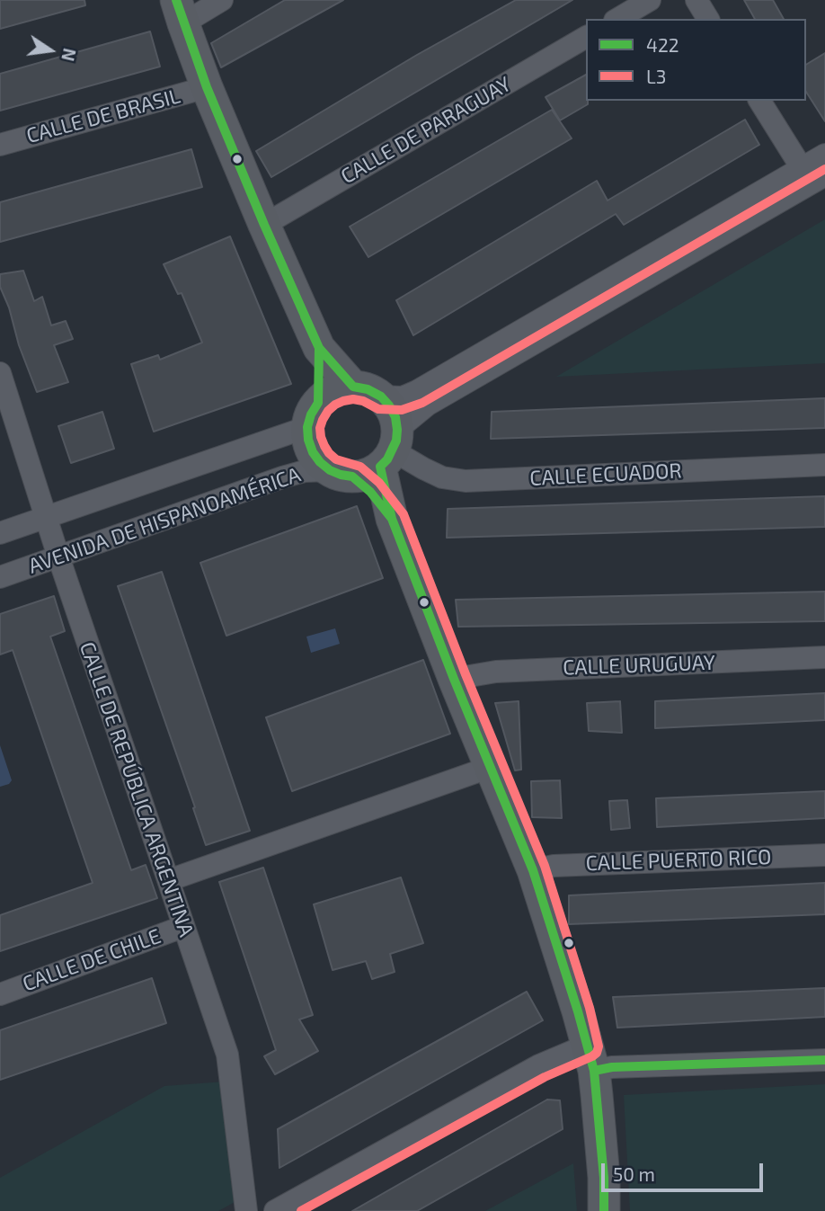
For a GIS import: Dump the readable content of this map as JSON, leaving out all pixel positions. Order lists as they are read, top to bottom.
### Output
{
  "streets": {
    "street": [
      "CALLE DE BRASIL",
      "CALLE DE PARAGUAY",
      "CALLE ECUADOR",
      "AVENIDA DE HISPANOAMÉRICA",
      "CALLE URUGUAY",
      "CALLE DE REPÚBLICA ARGENTINA",
      "CALLE PUERTO RICO",
      "CALLE DE CHILE"
    ]
  },
  "crossings": [
    ["CALLE ECUADOR", "AVENIDA DE HISPANOAMÉRICA"],
    ["AVENIDA DE HISPANOAMÉRICA", "CALLE DE REPÚBLICA ARGENTINA"],
    ["CALLE DE REPÚBLICA ARGENTINA", "CALLE DE CHILE"]
  ],
  "lines": ["transit line 422", "transit line L3"],
  "legend": ["422", "L3"],
  "scale_bar": "50 m",
  "north": "right"
}
